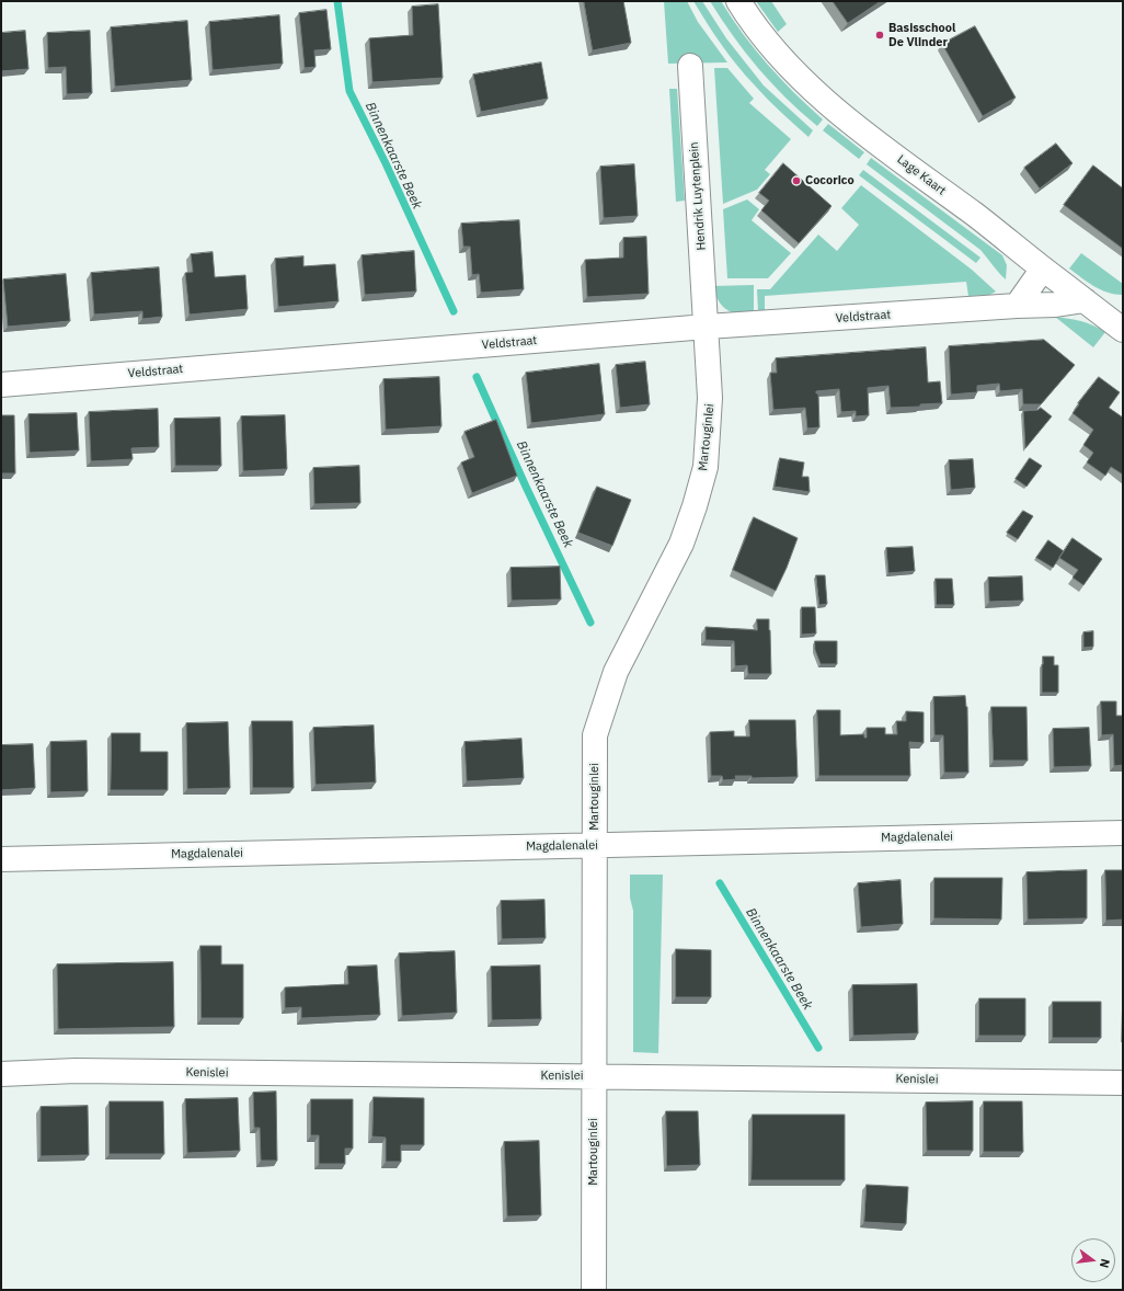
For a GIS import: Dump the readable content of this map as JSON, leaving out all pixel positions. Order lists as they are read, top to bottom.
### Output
{
  "streets": {
    "street": [
      "Lage Kaart",
      "Hendrik Luytenplein",
      "Veldstraat",
      "Martouginlei",
      "Magdalenalei",
      "Kenislei"
    ]
  },
  "crossings": [
    ["Lage Kaart", "Veldstraat"],
    ["Hendrik Luytenplein", "Veldstraat"],
    ["Hendrik Luytenplein", "Martouginlei"],
    ["Veldstraat", "Martouginlei"],
    ["Martouginlei", "Magdalenalei"],
    ["Martouginlei", "Kenislei"]
  ],
  "water": ["Binnenkaarste Beek"],
  "places": ["Basisschool De Vlinder", "Cocorico"],
  "north": "right"
}
